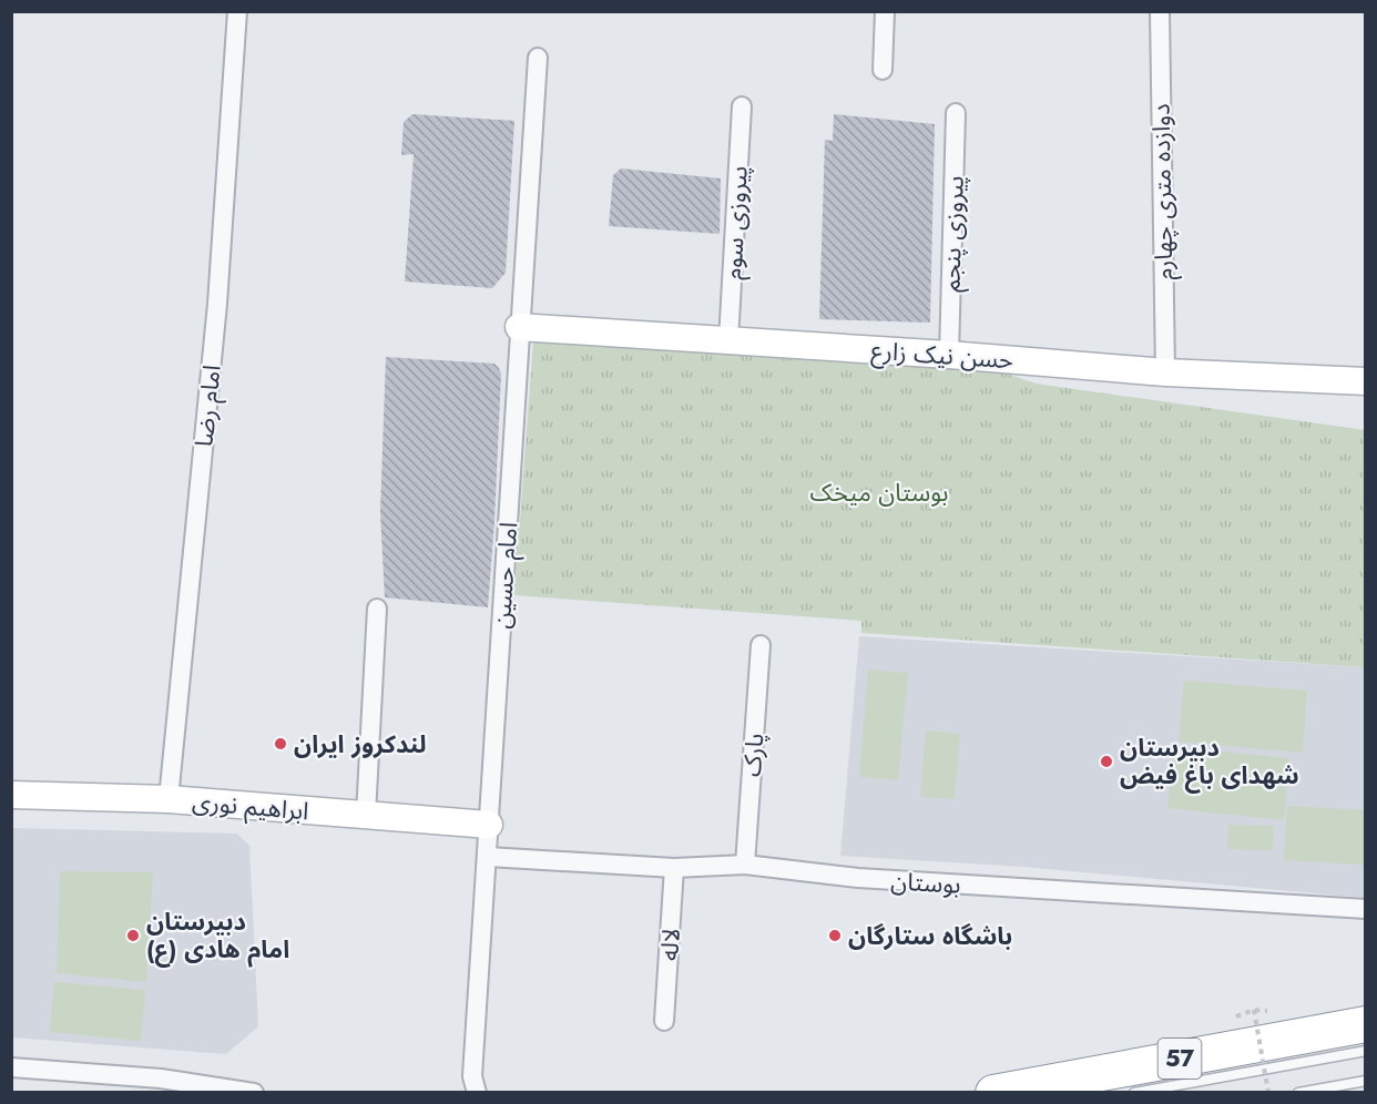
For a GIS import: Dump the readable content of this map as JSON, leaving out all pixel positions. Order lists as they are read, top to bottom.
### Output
{
  "streets": {
    "highway": ["57"],
    "street": [
      "دوازده متری چهارم",
      "پیروزی سوم",
      "پیروزی پنجم",
      "حسن نیک زارع",
      "امام رضا",
      "امام حسین",
      "پارک",
      "ابراهیم نوری",
      "بوستان",
      "لاله"
    ]
  },
  "crossings": [
    ["دوازده متری چهارم", "حسن نیک زارع"],
    ["پیروزی سوم", "حسن نیک زارع"],
    ["پیروزی پنجم", "حسن نیک زارع"],
    ["حسن نیک زارع", "امام حسین"],
    ["امام رضا", "ابراهیم نوری"],
    ["امام حسین", "ابراهیم نوری"],
    ["امام حسین", "بوستان"],
    ["پارک", "بوستان"],
    ["بوستان", "لاله"]
  ],
  "parks": ["بوستان میخک"],
  "places": [
    "لندکروز ایران",
    "دبیرستان شهدای باغ فیض",
    "دبیرستان امام هادی (ع)",
    "باشگاه ستارگان"
  ]
}
